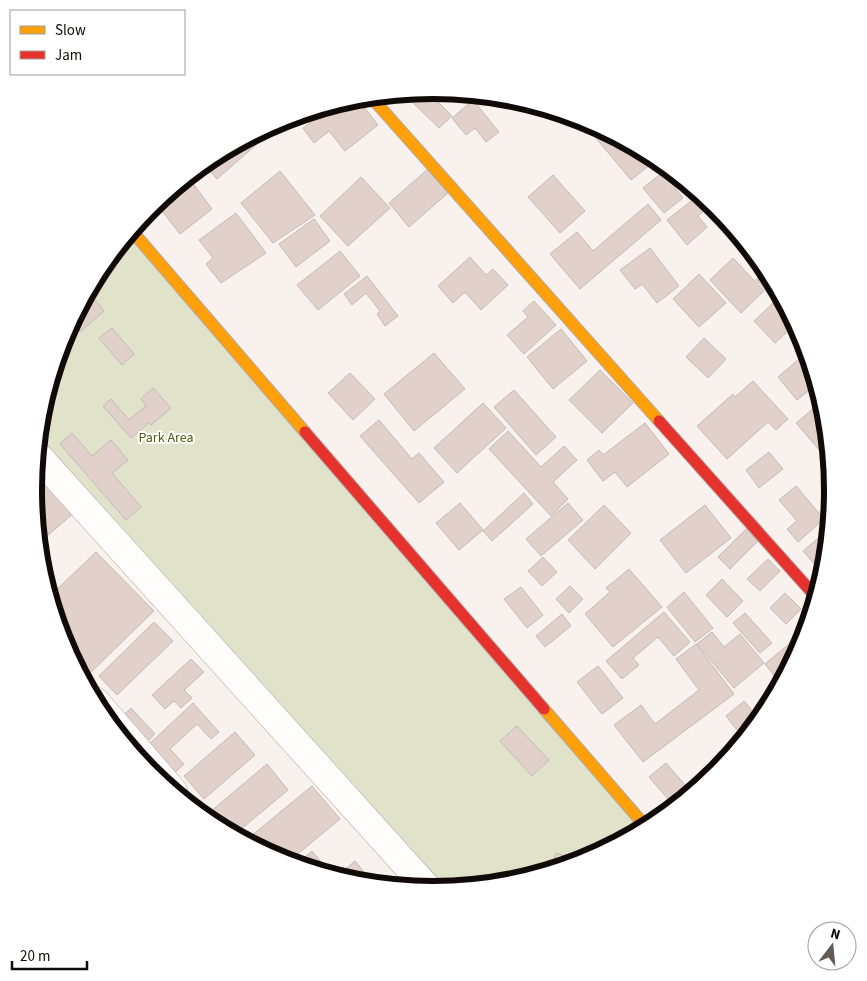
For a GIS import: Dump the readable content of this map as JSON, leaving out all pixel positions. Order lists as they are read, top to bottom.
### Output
{
  "parks": ["Park Area"],
  "legend": ["Slow", "Jam"],
  "scale_bar": "20 m",
  "north": "top"
}
